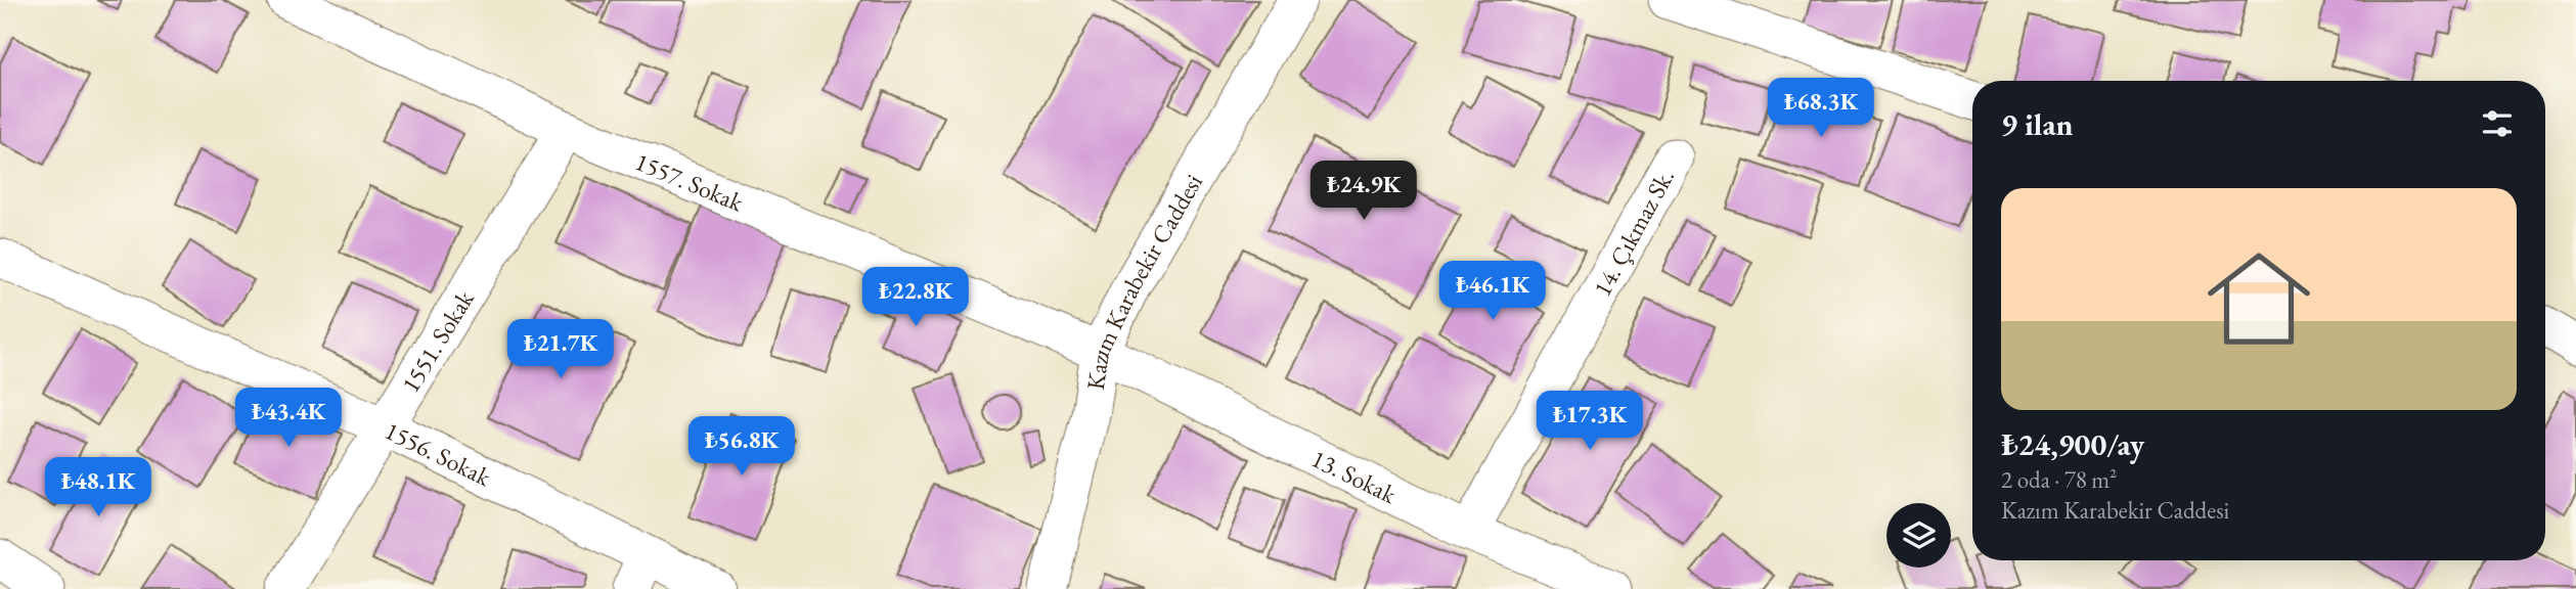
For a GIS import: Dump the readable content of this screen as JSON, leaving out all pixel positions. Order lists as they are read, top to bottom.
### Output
{
  "streets": {
    "street": [
      "1557. Sokak",
      "14. Çıkmaz Sk.",
      "Kazım Karabekir Caddesi",
      "1551. Sokak",
      "1556. Sokak",
      "13. Sokak"
    ]
  },
  "crossings": [
    ["1557. Sokak", "Kazım Karabekir Caddesi"],
    ["1557. Sokak", "1551. Sokak"],
    ["1557. Sokak", "13. Sokak"],
    ["14. Çıkmaz Sk.", "13. Sokak"],
    ["Kazım Karabekir Caddesi", "13. Sokak"],
    ["1551. Sokak", "1556. Sokak"]
  ],
  "page": {
    "price": [
      "₺68.3K",
      "₺24.9K",
      "₺46.1K",
      "₺22.8K",
      "₺21.7K",
      "₺43.4K",
      "₺17.3K",
      "₺56.8K",
      "₺48.1K"
    ],
    "heading": "9 ilan",
    "list": [
      {
        "name": "₺24,900/ay",
        "note": "2 oda · 78 m² · Kazım Karabekir Caddesi"
      }
    ]
  }
}
